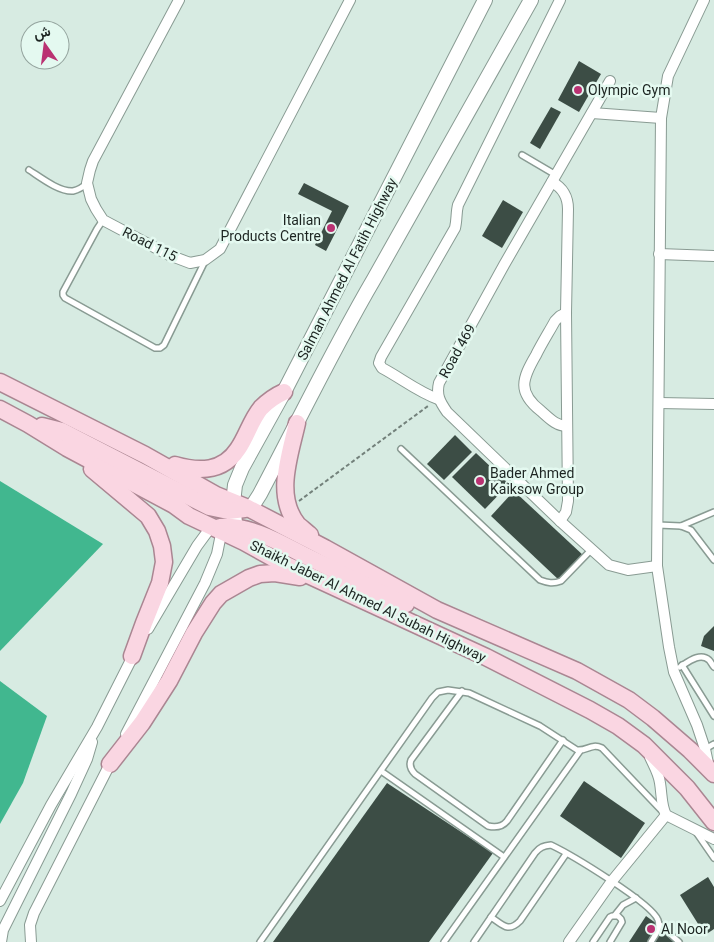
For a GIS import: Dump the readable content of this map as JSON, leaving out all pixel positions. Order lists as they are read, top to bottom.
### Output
{
  "streets": {
    "main road": ["Shaikh Jaber Al Ahmed Al Subah Highway"],
    "street": ["Road 115", "Salman Ahmed Al Fatih Highway", "Road 469"]
  },
  "crossings": [
    ["Salman Ahmed Al Fatih Highway", "Shaikh Jaber Al Ahmed Al Subah Highway"]
  ],
  "places": [
    "Olympic Gym",
    "Italian Products Centre",
    "Bader Ahmed Kaiksow Group",
    "Al Noor"
  ],
  "north": "top"
}
